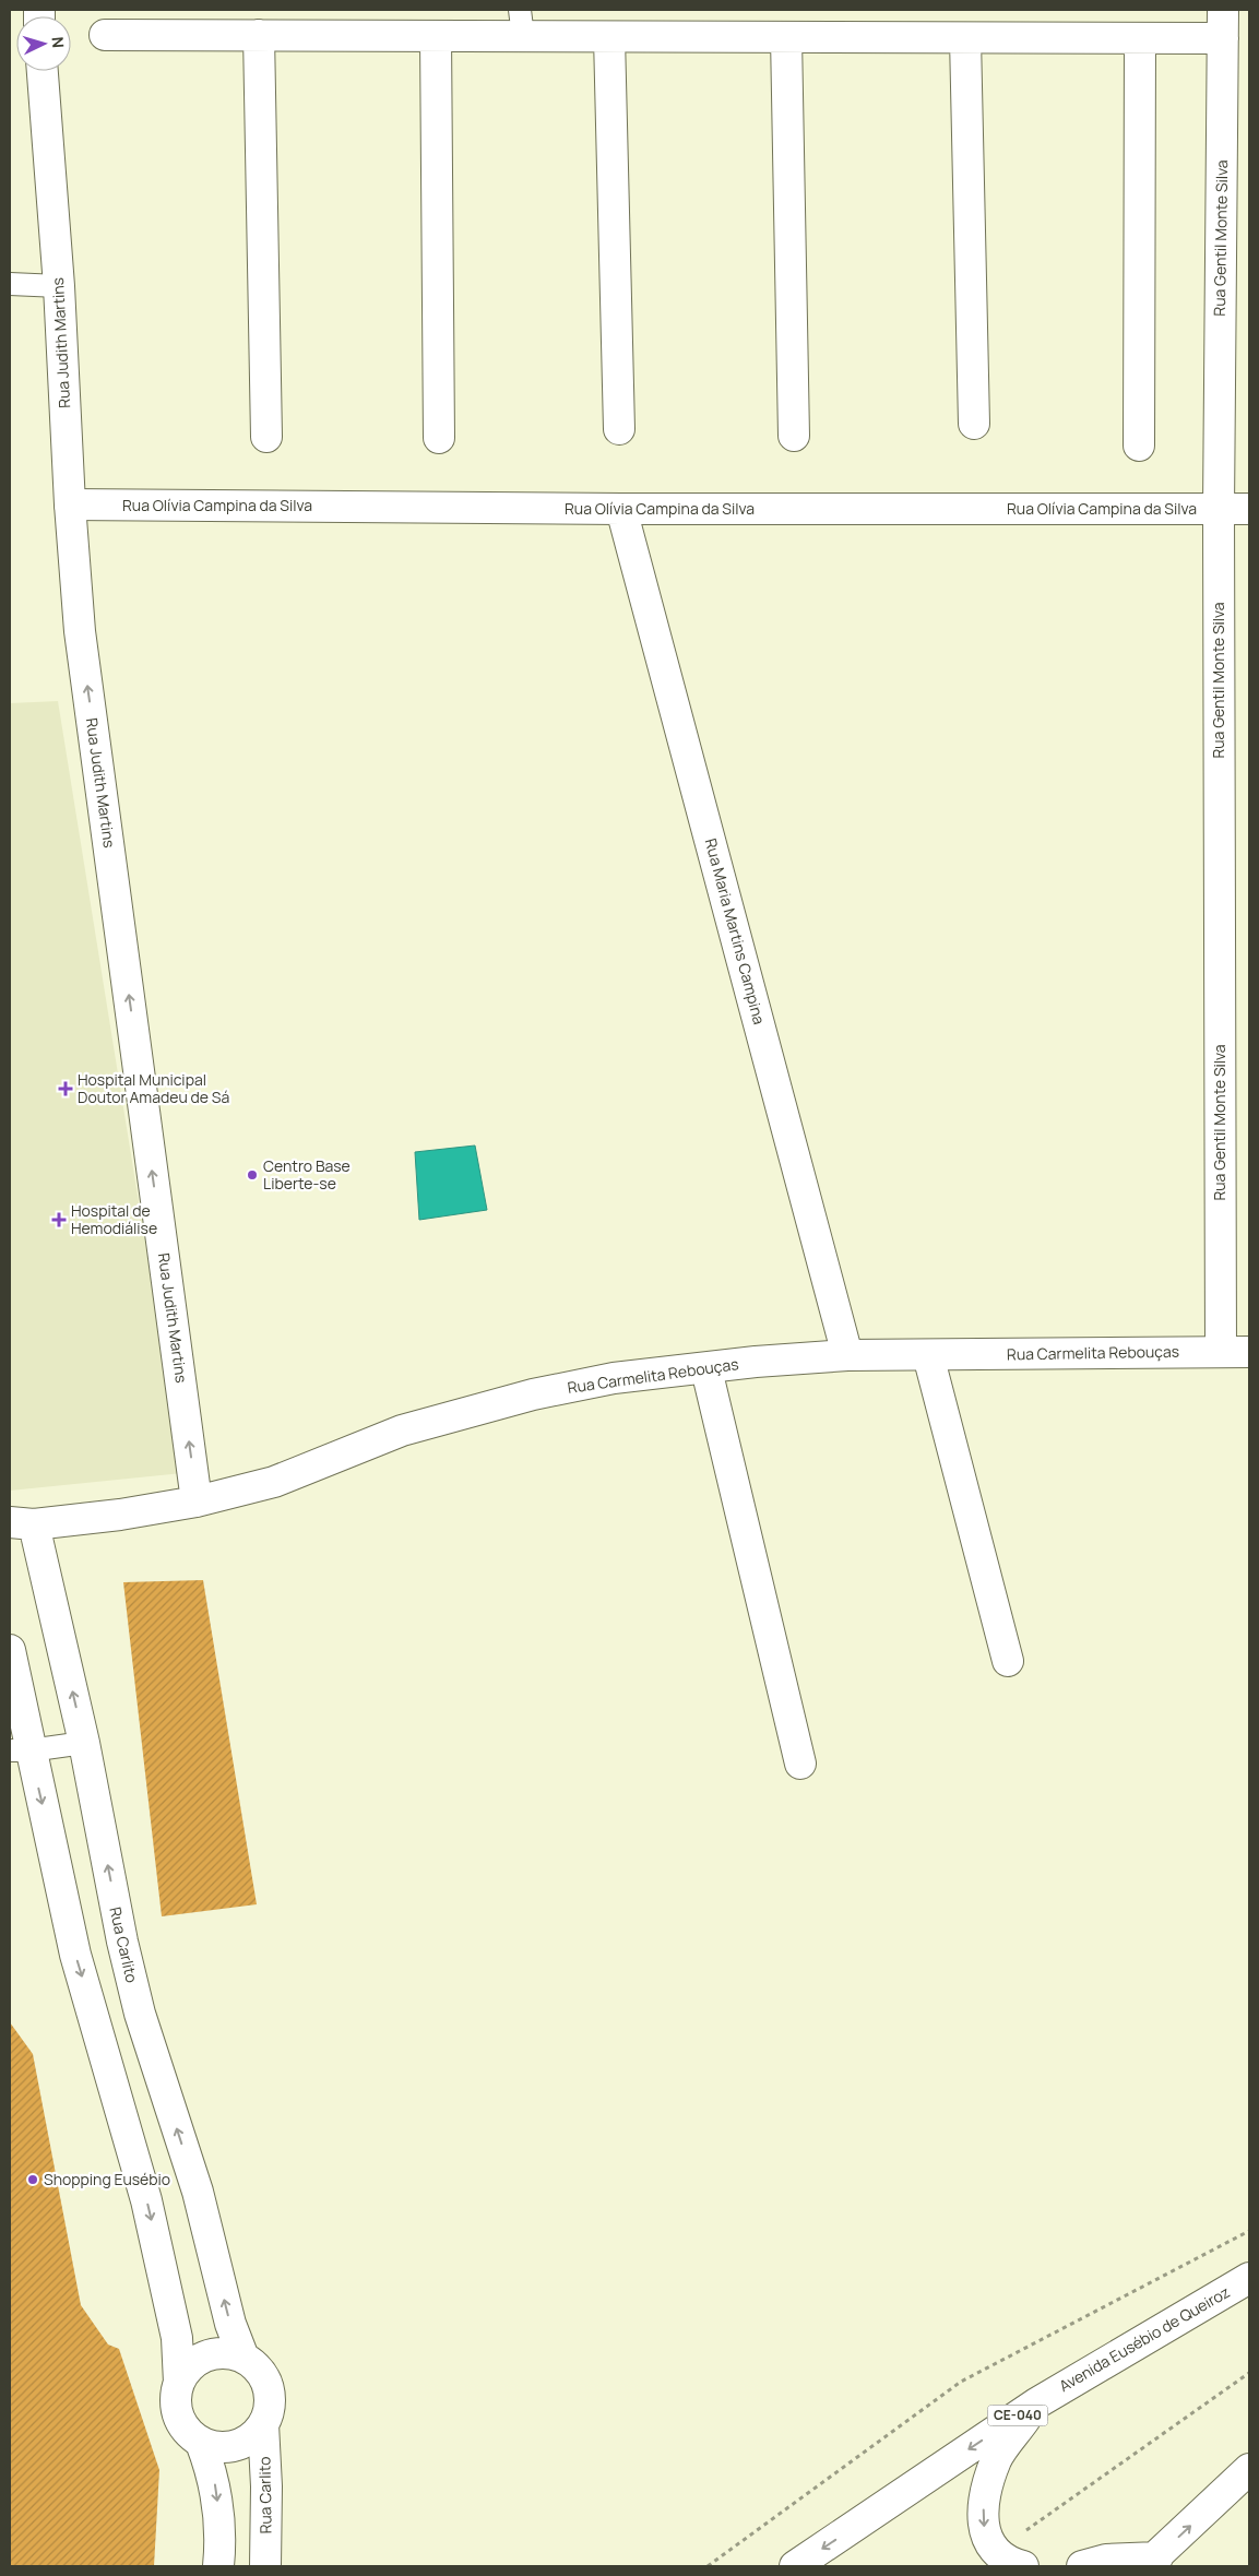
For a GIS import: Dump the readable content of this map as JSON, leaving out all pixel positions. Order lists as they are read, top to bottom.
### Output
{
  "streets": {
    "main road": [
      "Rua Gentil Monte Silva",
      "Rua Judith Martins",
      "Rua Olívia Campina da Silva",
      "Rua Maria Martins Campina",
      "Rua Carmelita Rebouças",
      "Rua Carlito",
      "Avenida Eusébio de Queiroz",
      "CE-040"
    ]
  },
  "crossings": [
    ["Rua Gentil Monte Silva", "Rua Olívia Campina da Silva"],
    ["Rua Gentil Monte Silva", "Rua Carmelita Rebouças"],
    ["Rua Judith Martins", "Rua Olívia Campina da Silva"],
    ["Rua Judith Martins", "Rua Carmelita Rebouças"],
    ["Rua Olívia Campina da Silva", "Rua Maria Martins Campina"],
    ["Rua Maria Martins Campina", "Rua Carmelita Rebouças"],
    ["Rua Carmelita Rebouças", "Rua Carlito"]
  ],
  "one_way": ["Rua Judith Martins", "Avenida Eusébio de Queiroz"],
  "places": {
    "health": ["Hospital Municipal Doutor Amadeu de Sá", "Hospital de Hemodiálise"],
    "other": ["Centro Base Liberte-se", "Shopping Eusébio"]
  },
  "north": "right"
}
